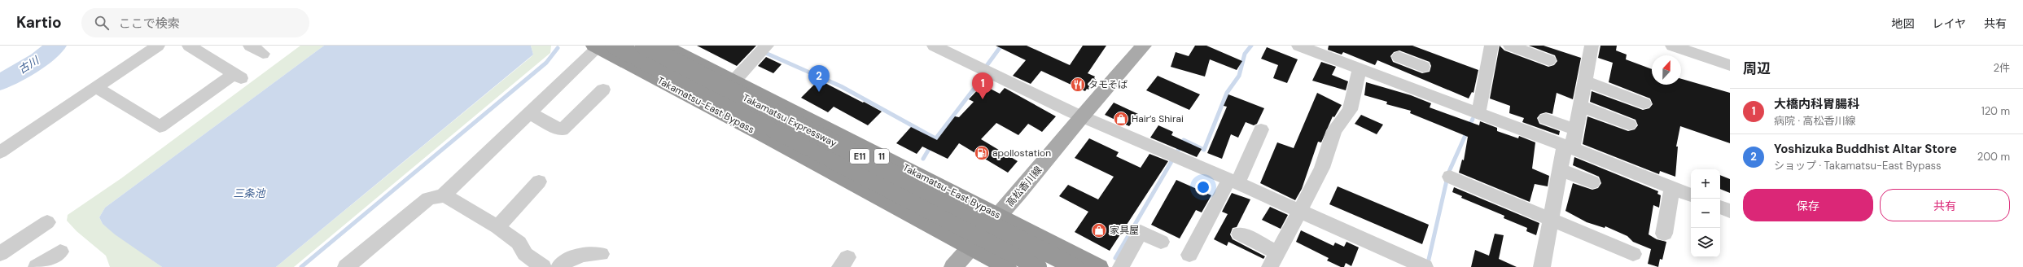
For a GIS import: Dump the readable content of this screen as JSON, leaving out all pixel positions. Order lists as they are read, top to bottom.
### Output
{
  "streets": {
    "highway": [
      "Takamatsu-East Bypass",
      "Takamatsu Expressway",
      "E11",
      "11"
    ],
    "main road": ["高松香川線"]
  },
  "crossings": [
    ["Takamatsu-East Bypass", "高松香川線"]
  ],
  "water": ["古川", "三条池"],
  "places": {
    "restaurant": ["タモそば"],
    "shop": ["Hair’s Shirai", "家具屋"],
    "fuel station": ["apollostation"]
  },
  "north": "top",
  "page": {
    "header": "Kartio",
    "search": "ここで検索",
    "nav": ["地図", "レイヤ", "共有"],
    "heading": ["周辺", "2件"],
    "pins": ["2", "1"],
    "list": [
      {
        "mark": "1",
        "name": "大橋内科胃腸科",
        "note": "病院 · 高松香川線",
        "value": "120 m"
      },
      {
        "mark": "2",
        "name": "Yoshizuka Buddhist Altar Store",
        "note": "ショップ · Takamatsu-East Bypass",
        "value": "200 m"
      }
    ],
    "map_buttons": ["+", "−"],
    "buttons": ["保存", "共有"]
  }
}
